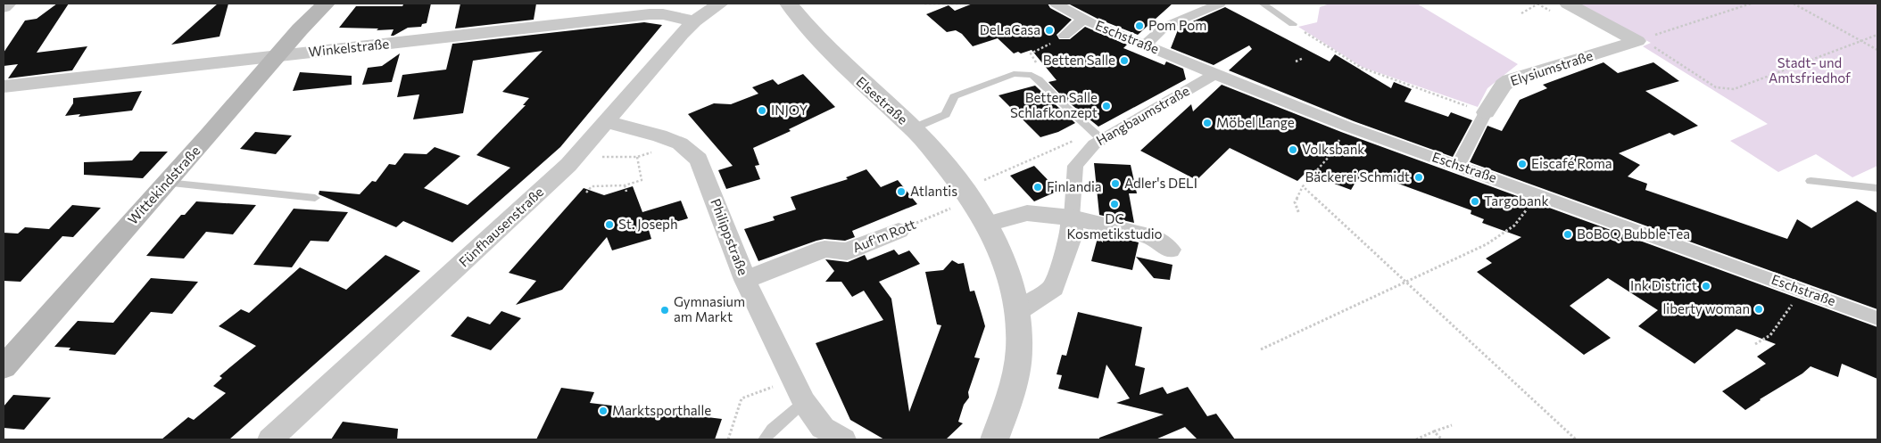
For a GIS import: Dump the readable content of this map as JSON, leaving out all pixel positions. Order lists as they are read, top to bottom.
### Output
{
  "streets": {
    "main road": ["Wittekindstraße"],
    "street": [
      "Eschstraße",
      "Winkelstraße",
      "Elysiumstraße",
      "Elsestraße",
      "Hangbaumstraße",
      "Fünfhausenstraße",
      "Auf'm Rott",
      "Philippstraße"
    ]
  },
  "crossings": [
    ["Eschstraße", "Elysiumstraße"],
    ["Eschstraße", "Hangbaumstraße"],
    ["Winkelstraße", "Wittekindstraße"],
    ["Winkelstraße", "Fünfhausenstraße"],
    ["Elsestraße", "Auf'm Rott"],
    ["Hangbaumstraße", "Auf'm Rott"],
    ["Fünfhausenstraße", "Philippstraße"],
    ["Auf'm Rott", "Philippstraße"]
  ],
  "parks": ["Stadt- und Amtsfriedhof"],
  "places": [
    "Pom Pom",
    "DeLaCasa",
    "Betten Salle",
    "Betten Salle Schlafkonzept",
    "INJOY",
    "Möbel Lange",
    "Volksbank",
    "Eiscafé Roma",
    "Bäckerei Schmidt",
    "Adler's DELI",
    "Finlandia",
    "Atlantis",
    "Targobank",
    "DC Kosmetikstudio",
    "St. Joseph",
    "BoBoQ Bubble Tea",
    "Ink District",
    "liberty woman",
    "Gymnasium am Markt",
    "Marktsporthalle"
  ]
}
